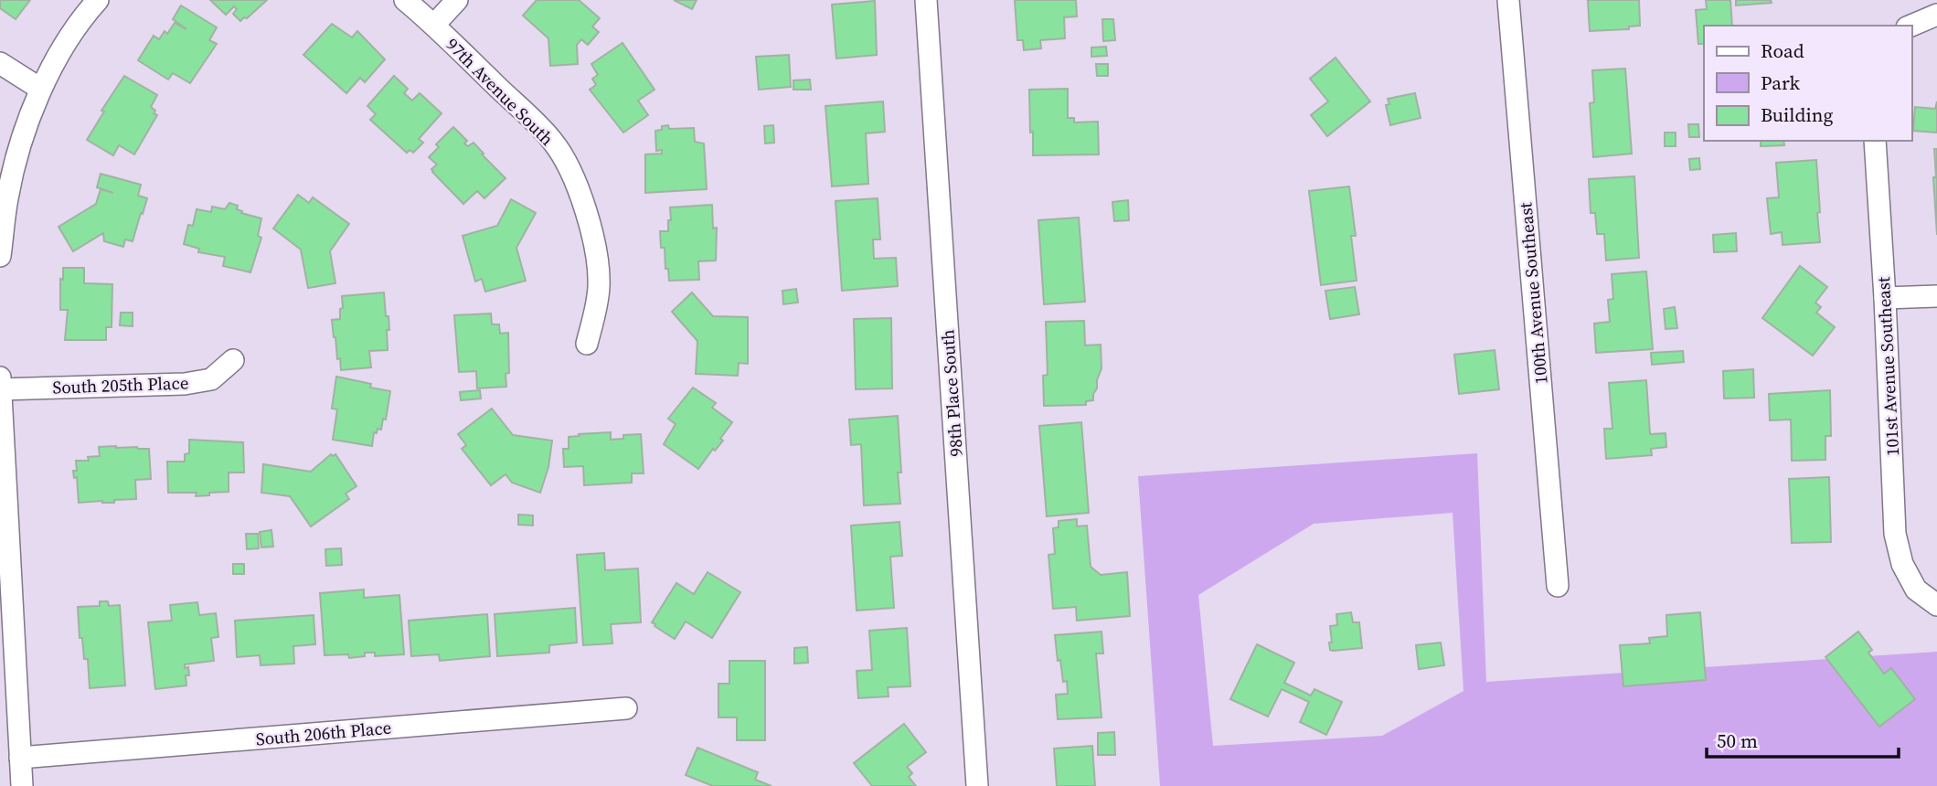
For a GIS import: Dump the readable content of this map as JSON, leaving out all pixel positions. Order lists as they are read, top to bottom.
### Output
{
  "streets": {
    "street": [
      "97th Avenue South",
      "100th Avenue Southeast",
      "101st Avenue Southeast",
      "South 205th Place",
      "98th Place South",
      "South 206th Place"
    ]
  },
  "legend": ["Road", "Park", "Building"],
  "scale_bar": "50 m"
}
